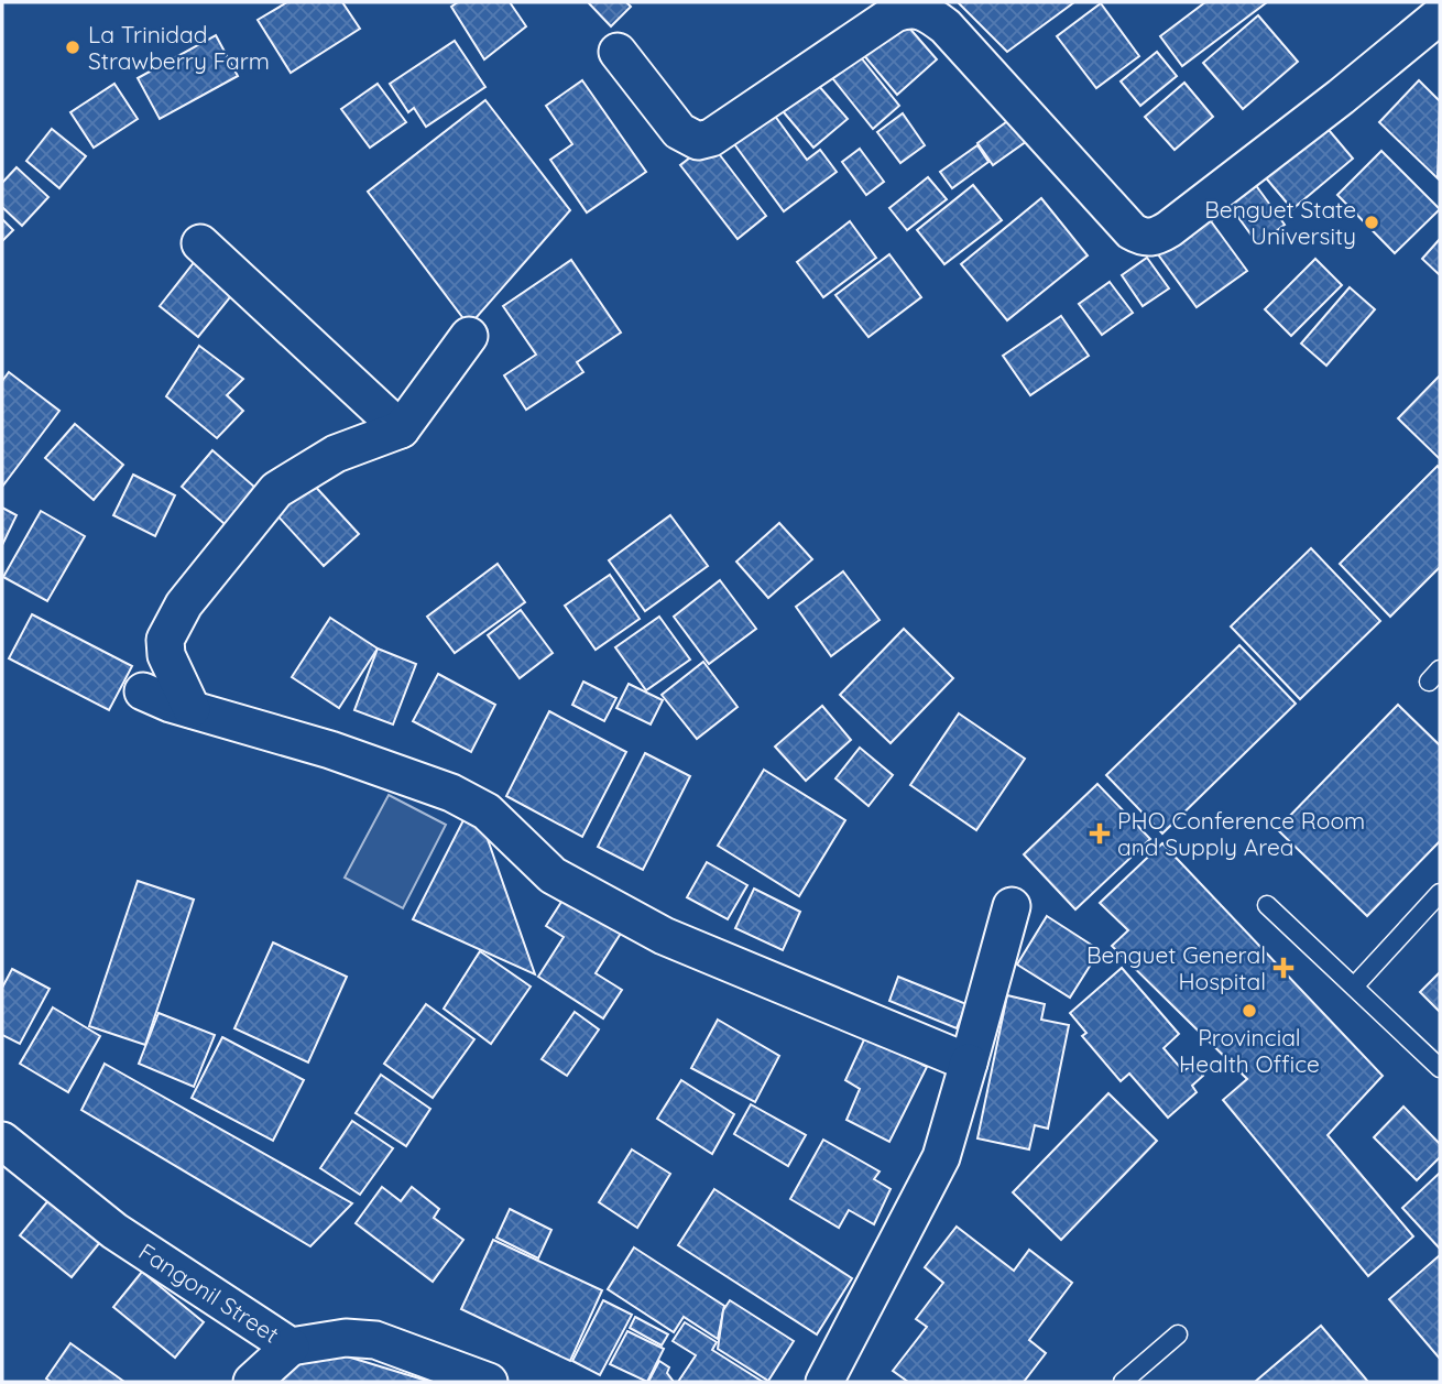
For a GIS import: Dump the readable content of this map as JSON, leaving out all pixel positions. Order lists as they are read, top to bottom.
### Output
{
  "streets": {
    "street": ["Fangonil Street"]
  },
  "places": {
    "other": ["La Trinidad Strawberry Farm", "Benguet State University", "Provincial Health Office"],
    "health": ["PHO Conference Room and Supply Area", "Benguet General Hospital"]
  }
}
